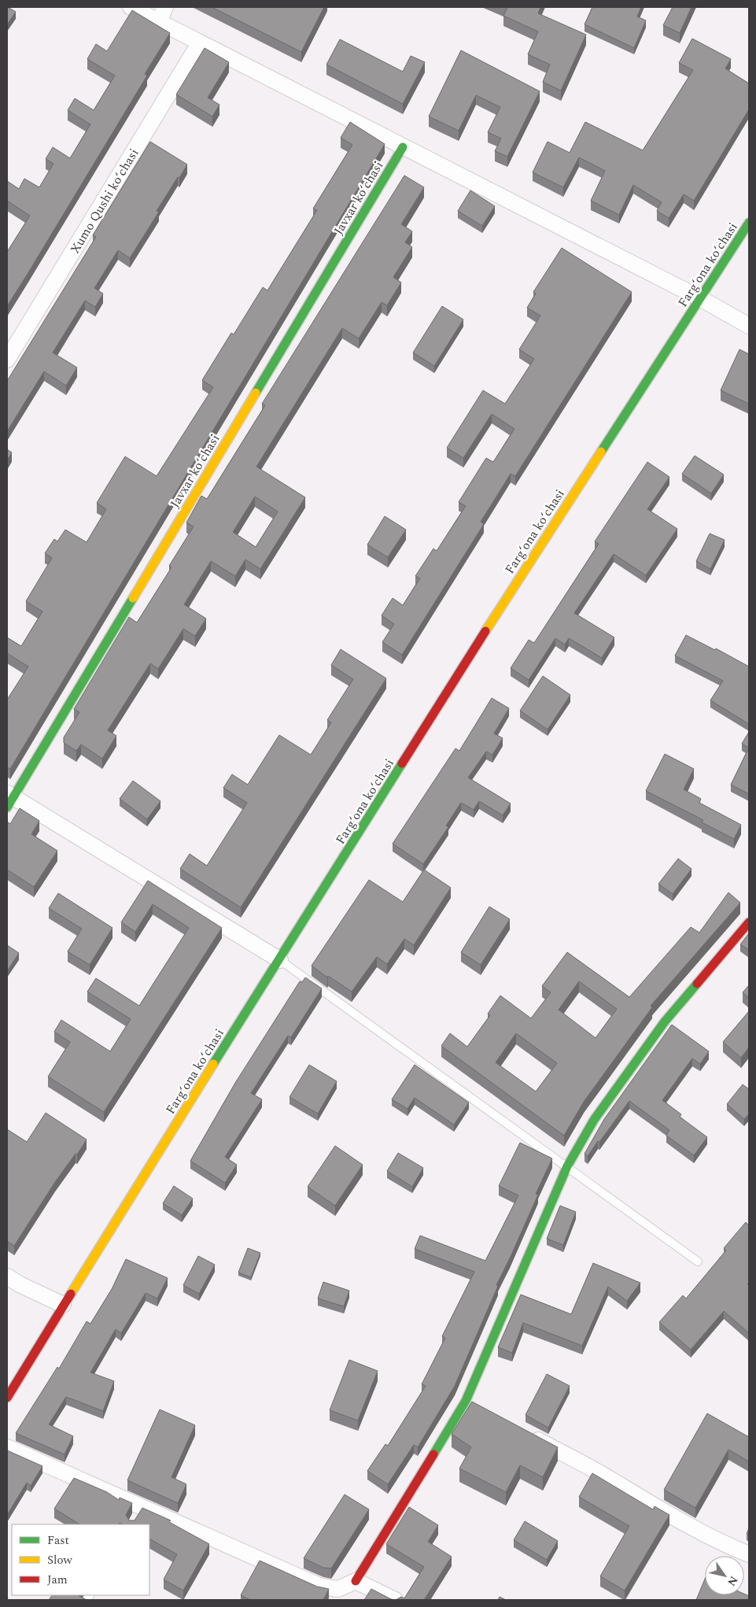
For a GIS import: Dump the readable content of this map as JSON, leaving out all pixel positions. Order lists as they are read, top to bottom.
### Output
{
  "streets": {
    "street": ["Javxar koʻchasi", "Xumo Qushi koʻchasi", "Fargʻona koʻchasi"]
  },
  "legend": ["Fast", "Slow", "Jam"],
  "north": "bottom right"
}
